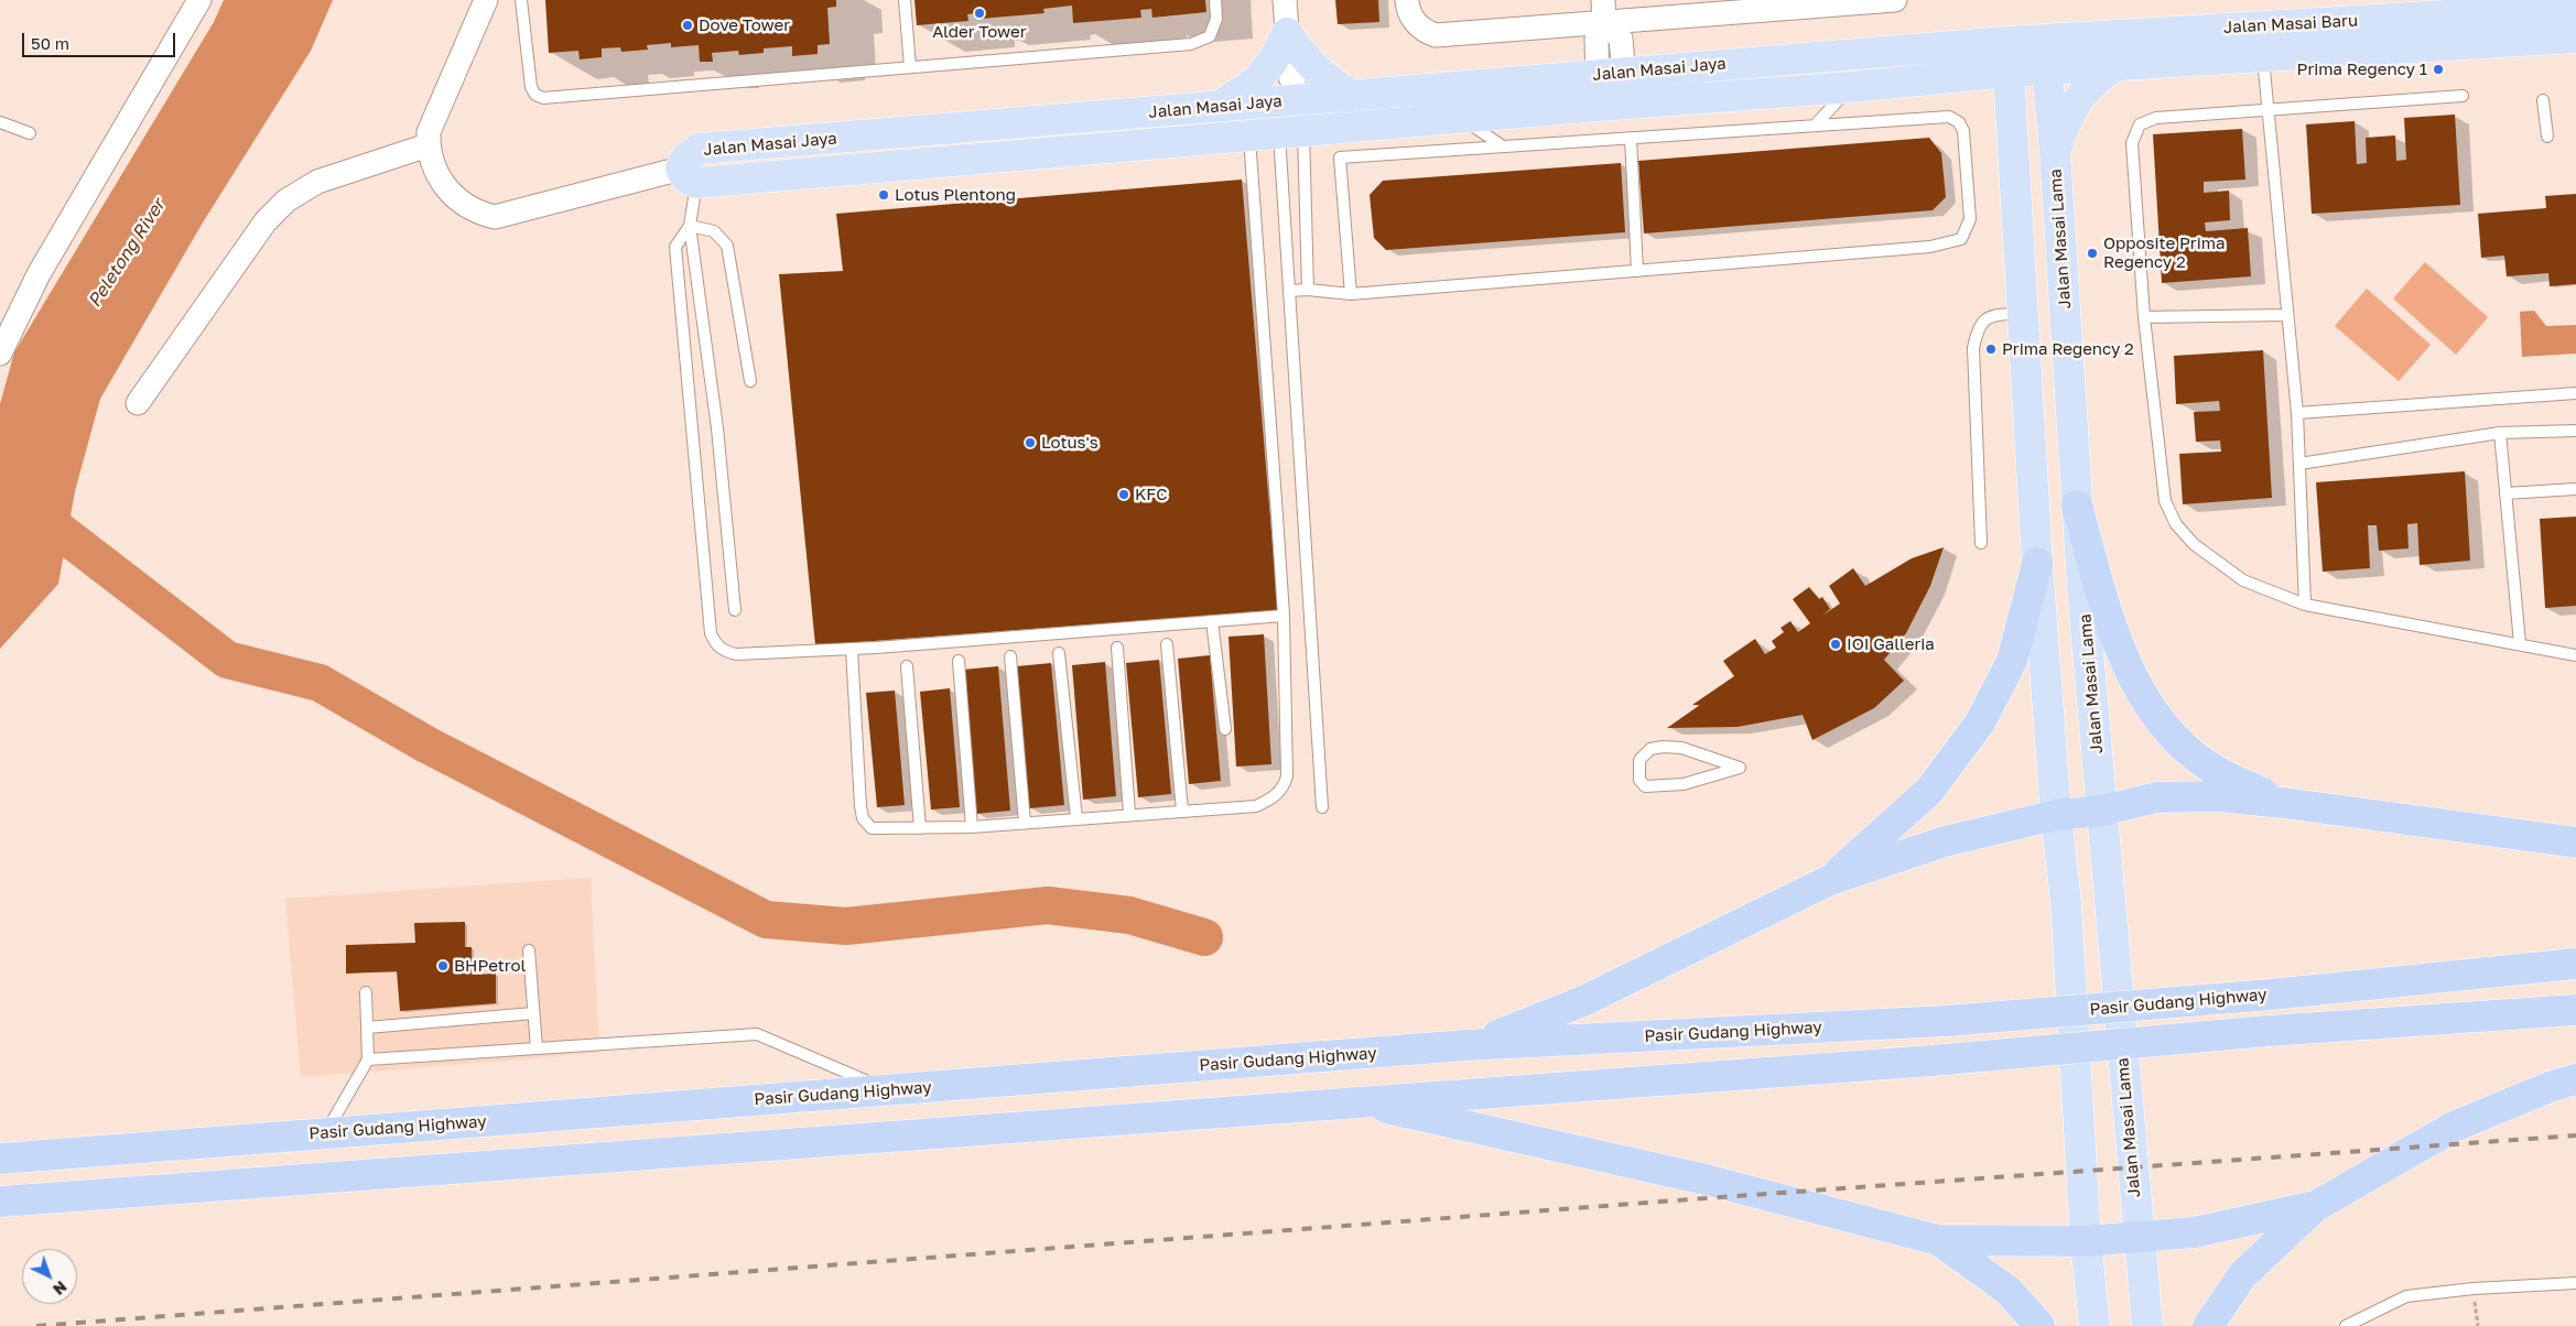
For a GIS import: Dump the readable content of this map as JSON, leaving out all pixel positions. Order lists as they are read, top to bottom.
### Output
{
  "streets": {
    "highway": ["Pasir Gudang Highway"],
    "main road": ["Jalan Masai Baru", "Jalan Masai Jaya", "Jalan Masai Lama"]
  },
  "crossings": [
    ["Jalan Masai Baru", "Jalan Masai Jaya"],
    ["Jalan Masai Baru", "Jalan Masai Lama"]
  ],
  "water": ["Peletong River"],
  "places": [
    "Alder Tower",
    "Dove Tower",
    "Prima Regency 1",
    "Lotus Plentong",
    "Opposite Prima Regency 2",
    "Prima Regency 2",
    "Lotus's",
    "KFC",
    "IOI Galleria",
    "BHPetrol"
  ],
  "scale_bar": "50 m",
  "north": "bottom right"
}
